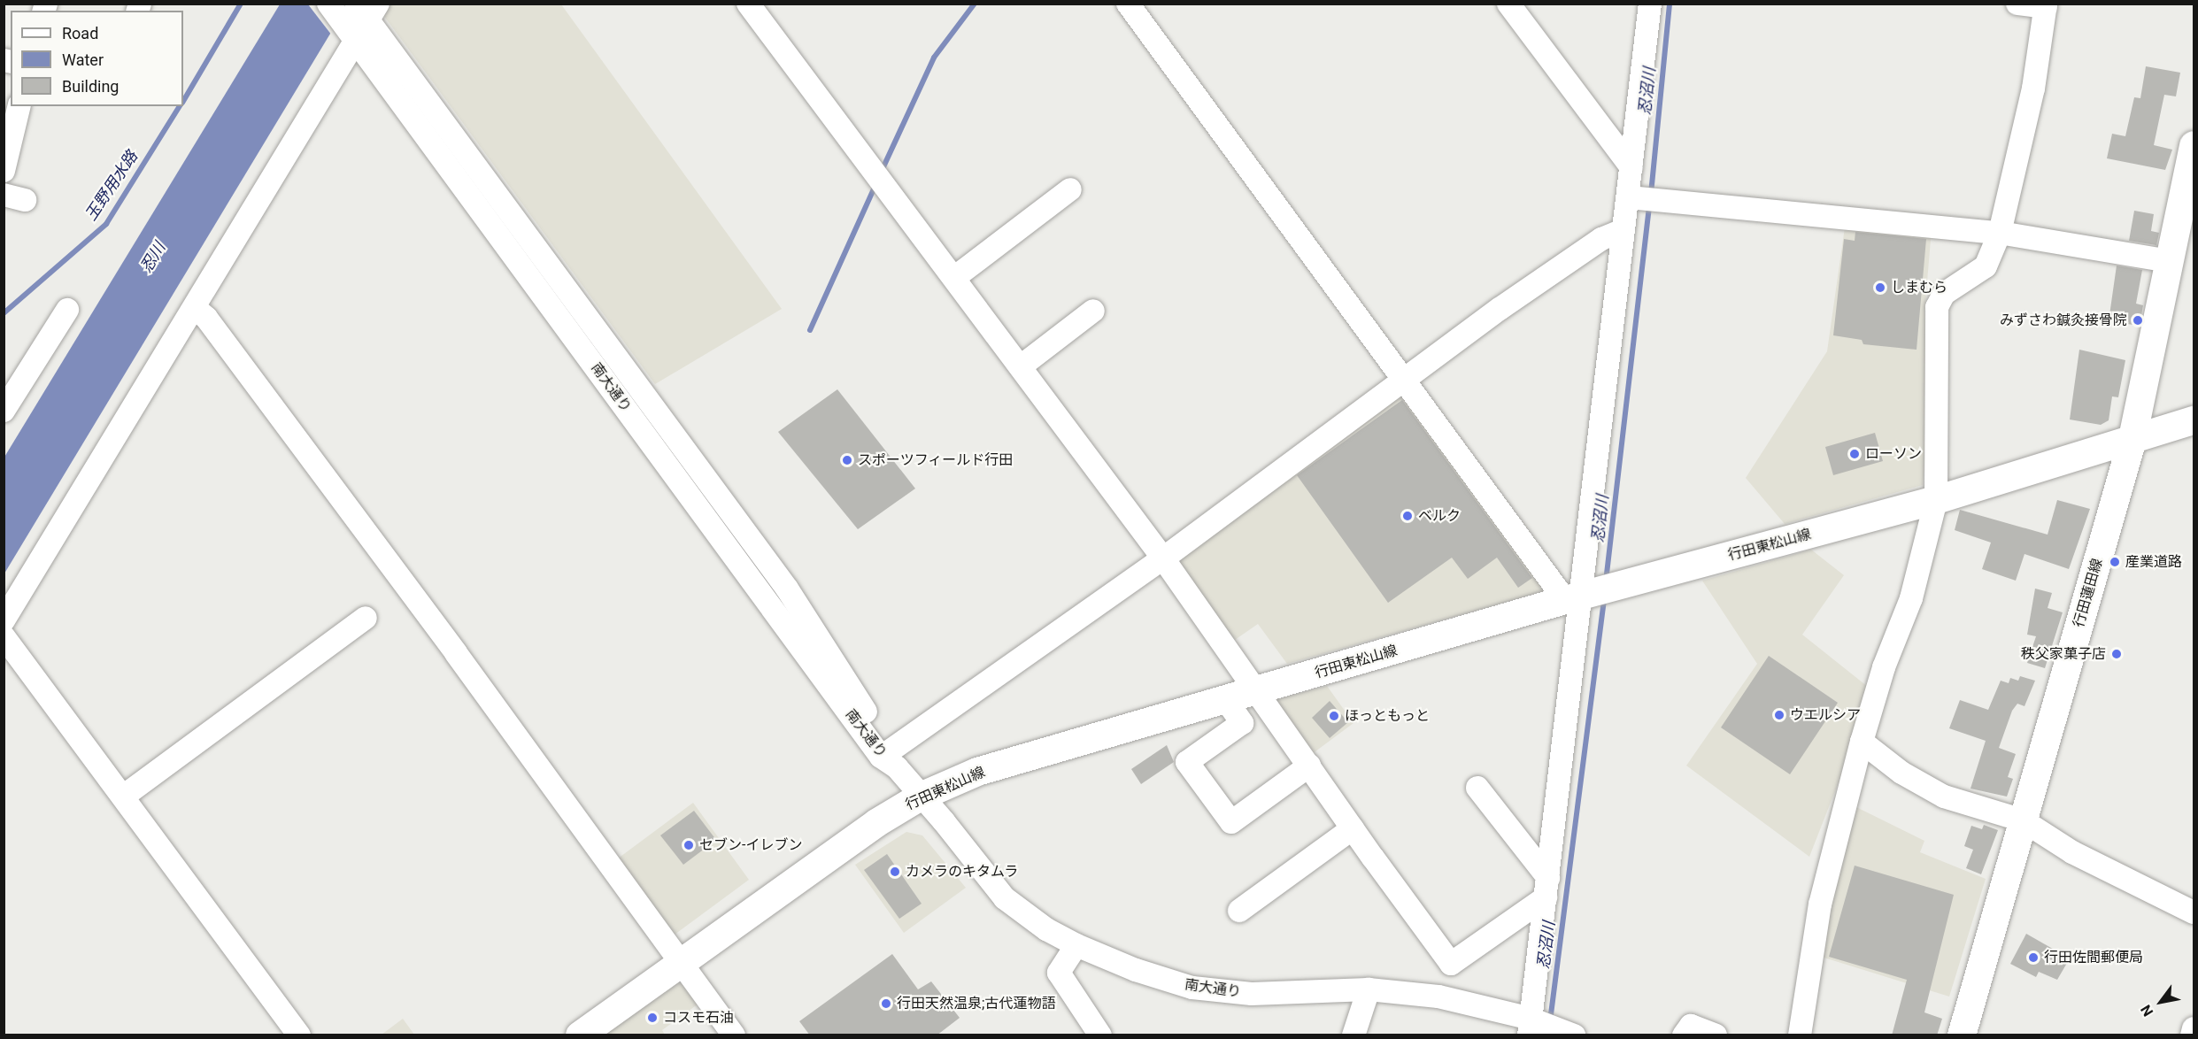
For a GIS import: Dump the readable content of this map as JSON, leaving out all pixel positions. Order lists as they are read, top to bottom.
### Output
{
  "streets": {
    "main road": ["行田東松山線", "行田蓮田線"],
    "street": ["南大通り"]
  },
  "crossings": [
    ["南大通り", "行田東松山線"],
    ["行田東松山線", "行田蓮田線"]
  ],
  "water": ["忍沼川", "玉野用水路", "忍川"],
  "places": [
    "しまむら",
    "みずさわ鍼灸接骨院",
    "ローソン",
    "スポーツフィールド行田",
    "ベルク",
    "産業道路",
    "秩父家菓子店",
    "ウエルシア",
    "ほっともっと",
    "セブン-イレブン",
    "カメラのキタムラ",
    "行田佐間郵便局",
    "行田天然温泉;古代蓮物語",
    "コスモ石油"
  ],
  "legend": ["Road", "Water", "Building"],
  "north": "bottom left"
}
